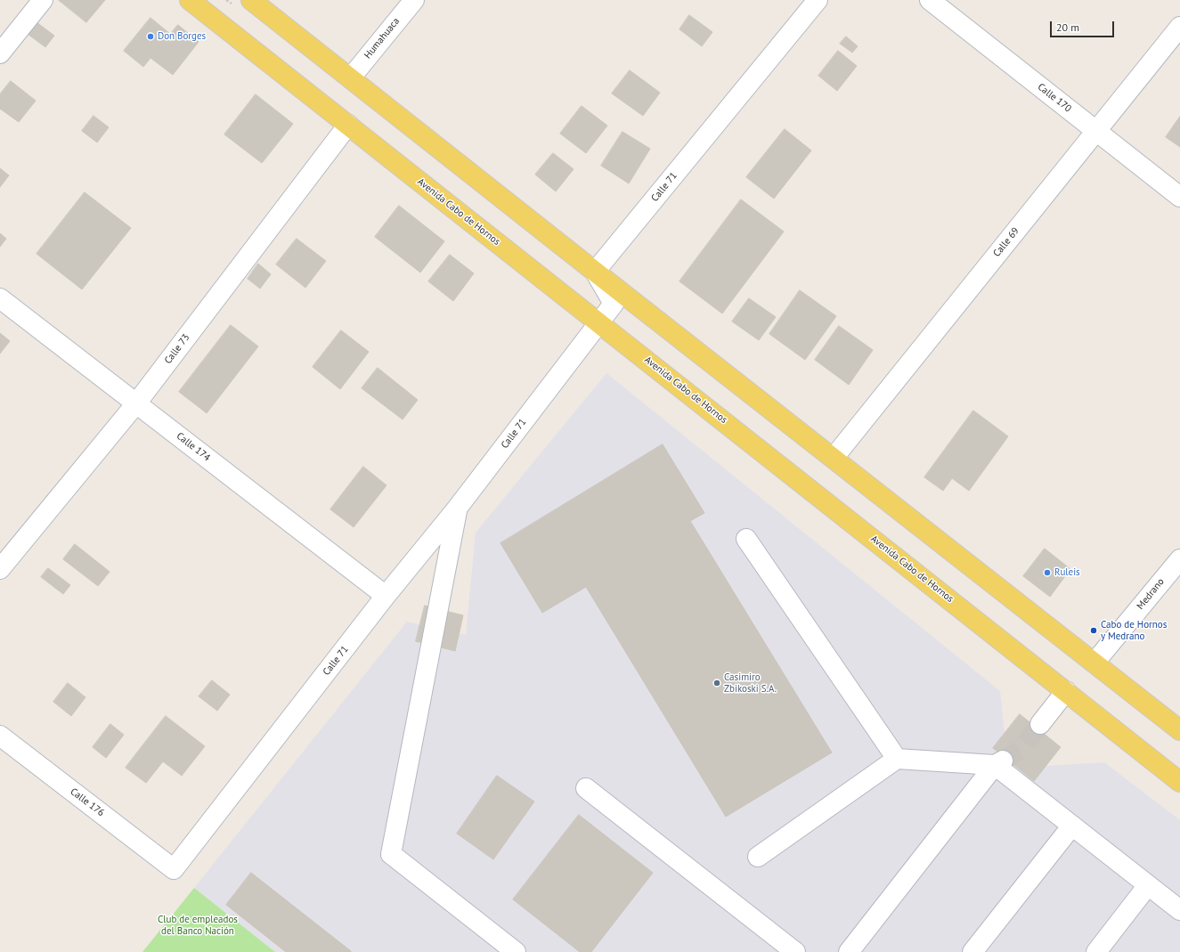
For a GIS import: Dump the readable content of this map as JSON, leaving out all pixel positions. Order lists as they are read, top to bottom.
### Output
{
  "streets": {
    "main road": ["Avenida Cabo de Hornos"],
    "street": [
      "Humahuaca",
      "Calle 170",
      "Calle 71",
      "Calle 69",
      "Calle 73",
      "Calle 174",
      "Medrano",
      "Calle 176"
    ]
  },
  "crossings": [
    ["Calle 170", "Calle 69"],
    ["Calle 71", "Avenida Cabo de Hornos"],
    ["Calle 71", "Calle 174"],
    ["Calle 71", "Calle 176"],
    ["Avenida Cabo de Hornos", "Calle 73"],
    ["Calle 73", "Calle 174"]
  ],
  "parks": ["Club de empleados del Banco Nación"],
  "places": [
    "Don Borges",
    "Ruleis",
    "Cabo de Hornos y Medrano",
    "Casimiro Zbikoski S.A."
  ],
  "scale_bar": "20 m"
}
